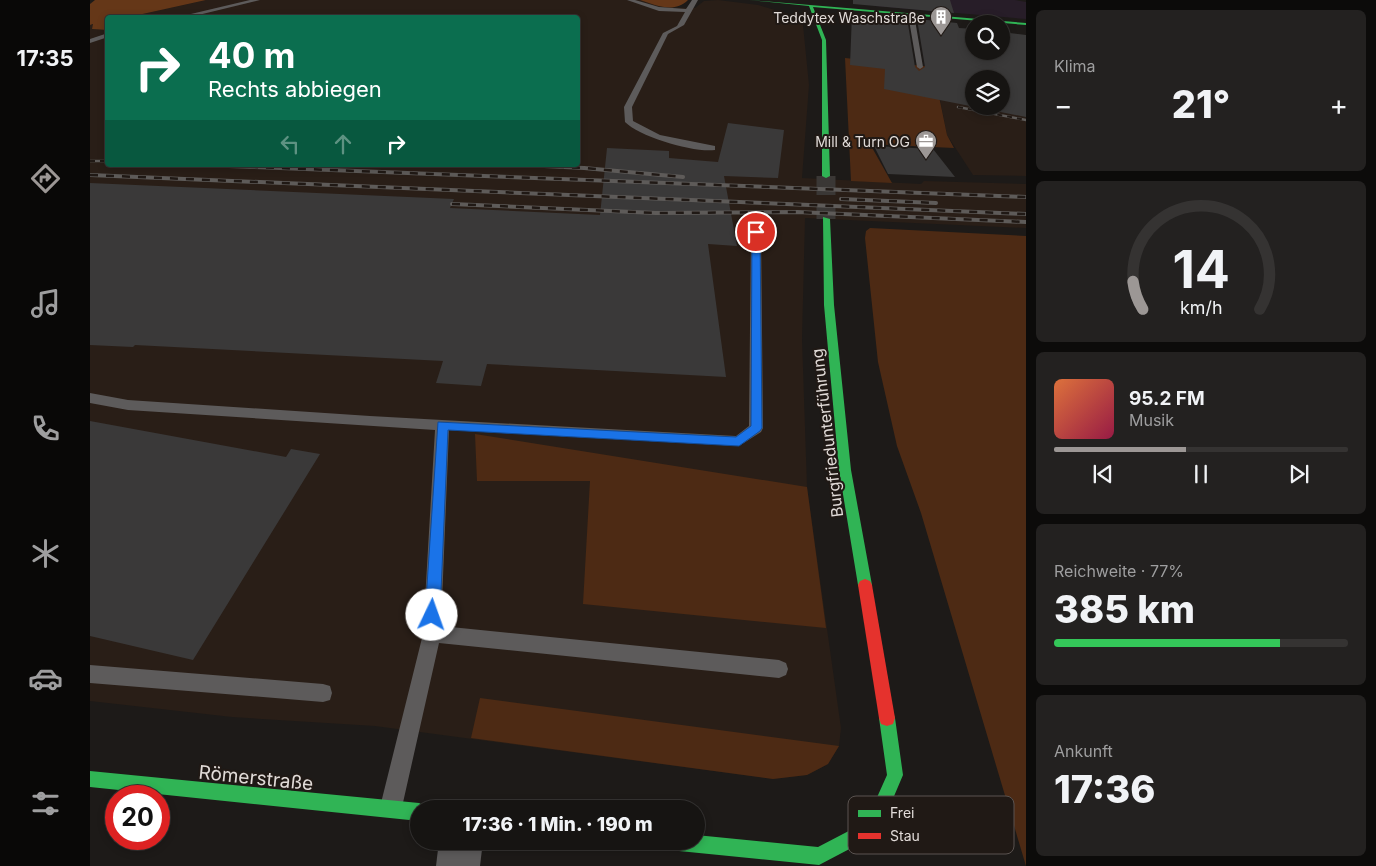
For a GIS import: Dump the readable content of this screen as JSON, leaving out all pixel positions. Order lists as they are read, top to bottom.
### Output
{
  "streets": {
    "street": ["Burgfriedunterführung", "Römerstraße"]
  },
  "places": {
    "building": ["Teddytex Waschstraße"],
    "office": ["Mill & Turn OG"]
  },
  "legend": ["Frei", "Stau"],
  "page": {
    "tabs": "17:35",
    "tile": [
      "Klima",
      ["Reichweite · 77%", "385 km"],
      ["Ankunft", "17:36"]
    ],
    "turn": ["40 m", "Rechts abbiegen"],
    "heat": ["−", "21°", "+"],
    "song": ["95.2 FM", "Musik"],
    "limit": "20",
    "trip": "17:36 · 1 Min. · 190 m",
    "gauge": ["14", "km/h"]
  }
}
